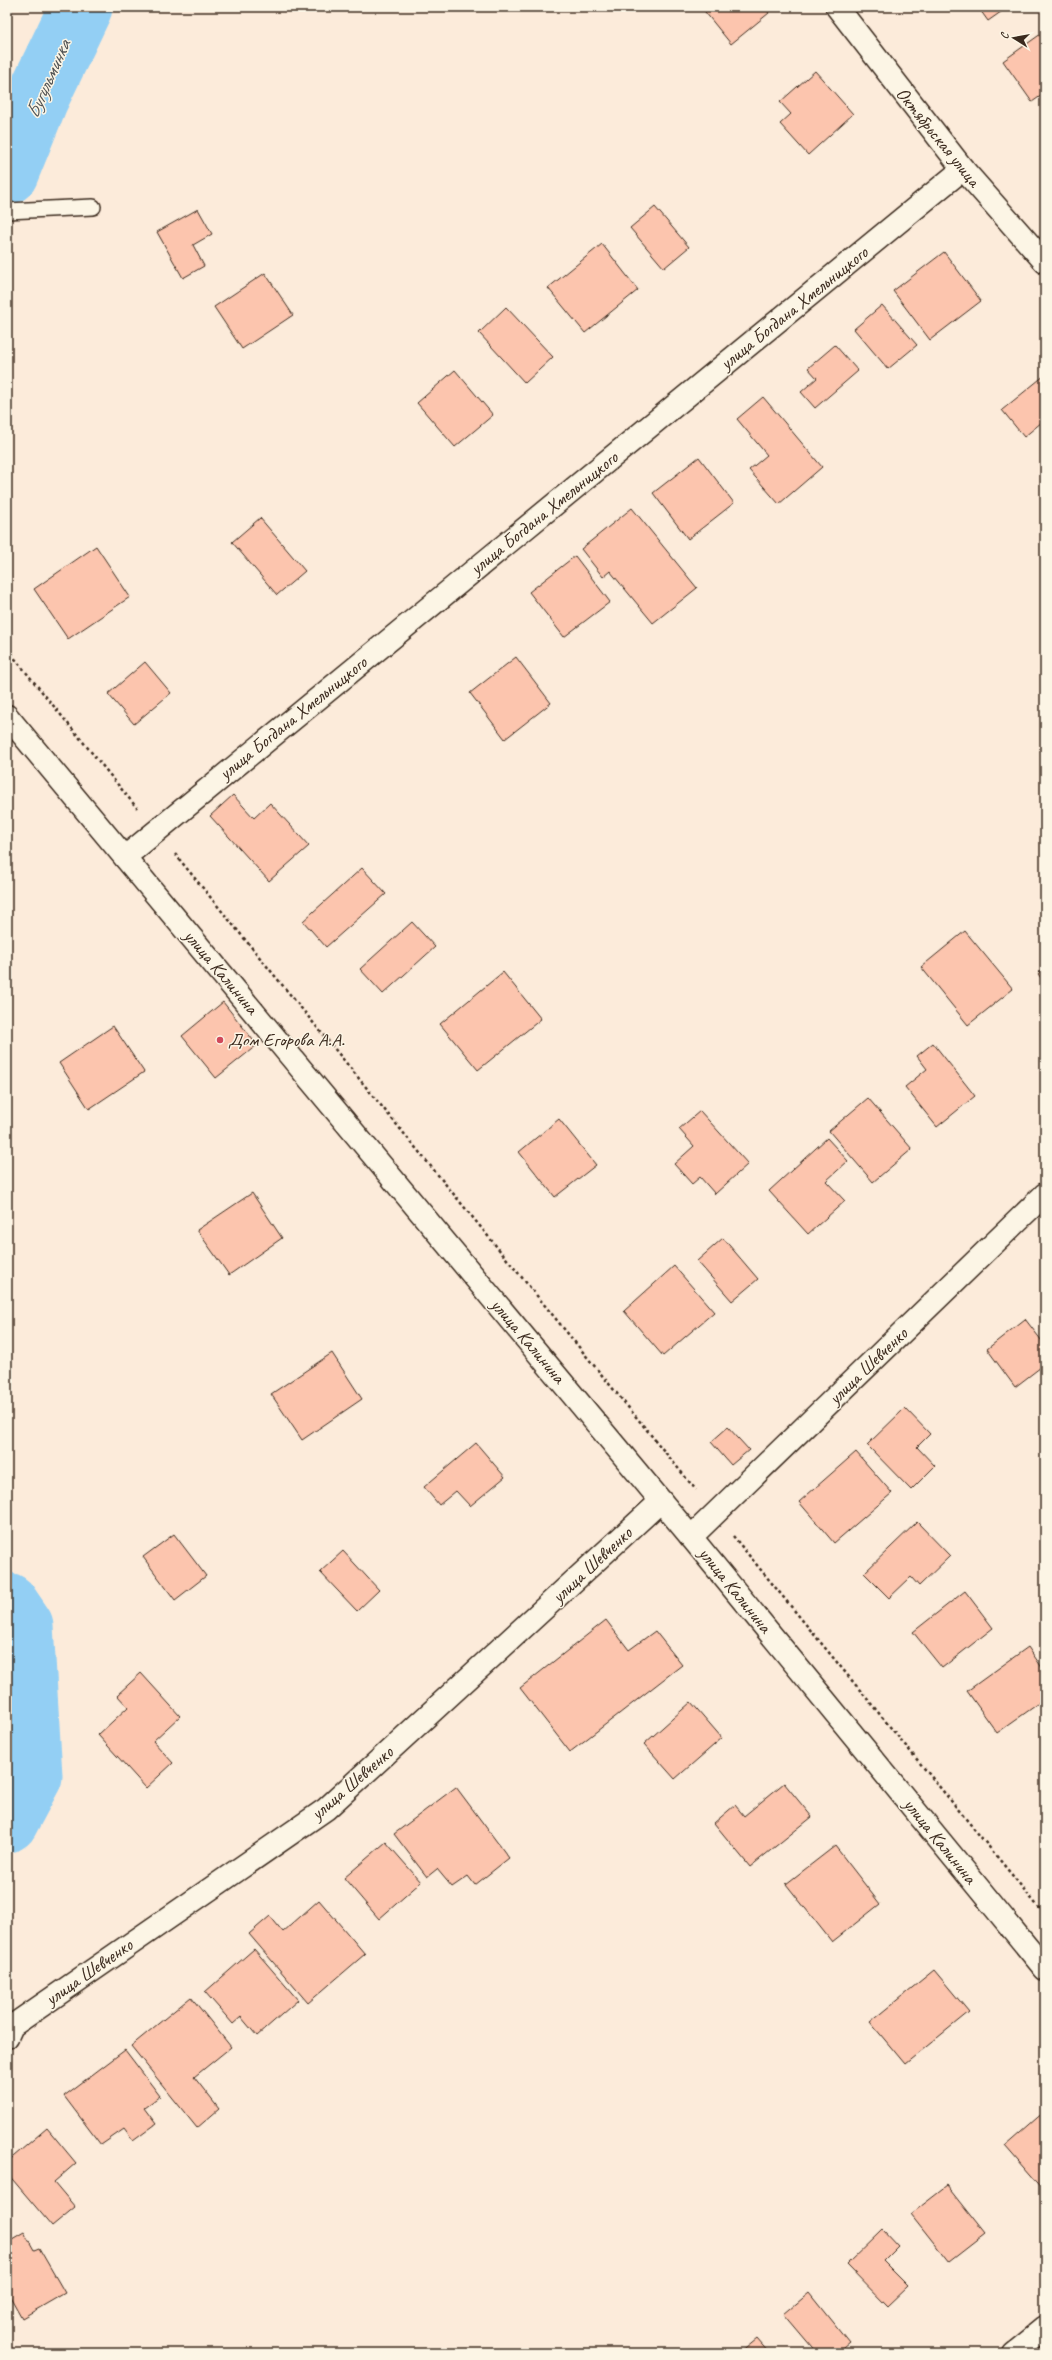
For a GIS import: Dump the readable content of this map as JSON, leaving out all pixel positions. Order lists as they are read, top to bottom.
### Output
{
  "streets": {
    "street": [
      "Октябрьская улица",
      "улица Богдана Хмельницкого",
      "улица Калинина",
      "улица Шевченко"
    ]
  },
  "crossings": [
    ["Октябрьская улица", "улица Богдана Хмельницкого"],
    ["улица Богдана Хмельницкого", "улица Калинина"],
    ["улица Калинина", "улица Шевченко"]
  ],
  "water": ["Бугульминка"],
  "places": ["Дом Егорова А.А."],
  "north": "left"
}
